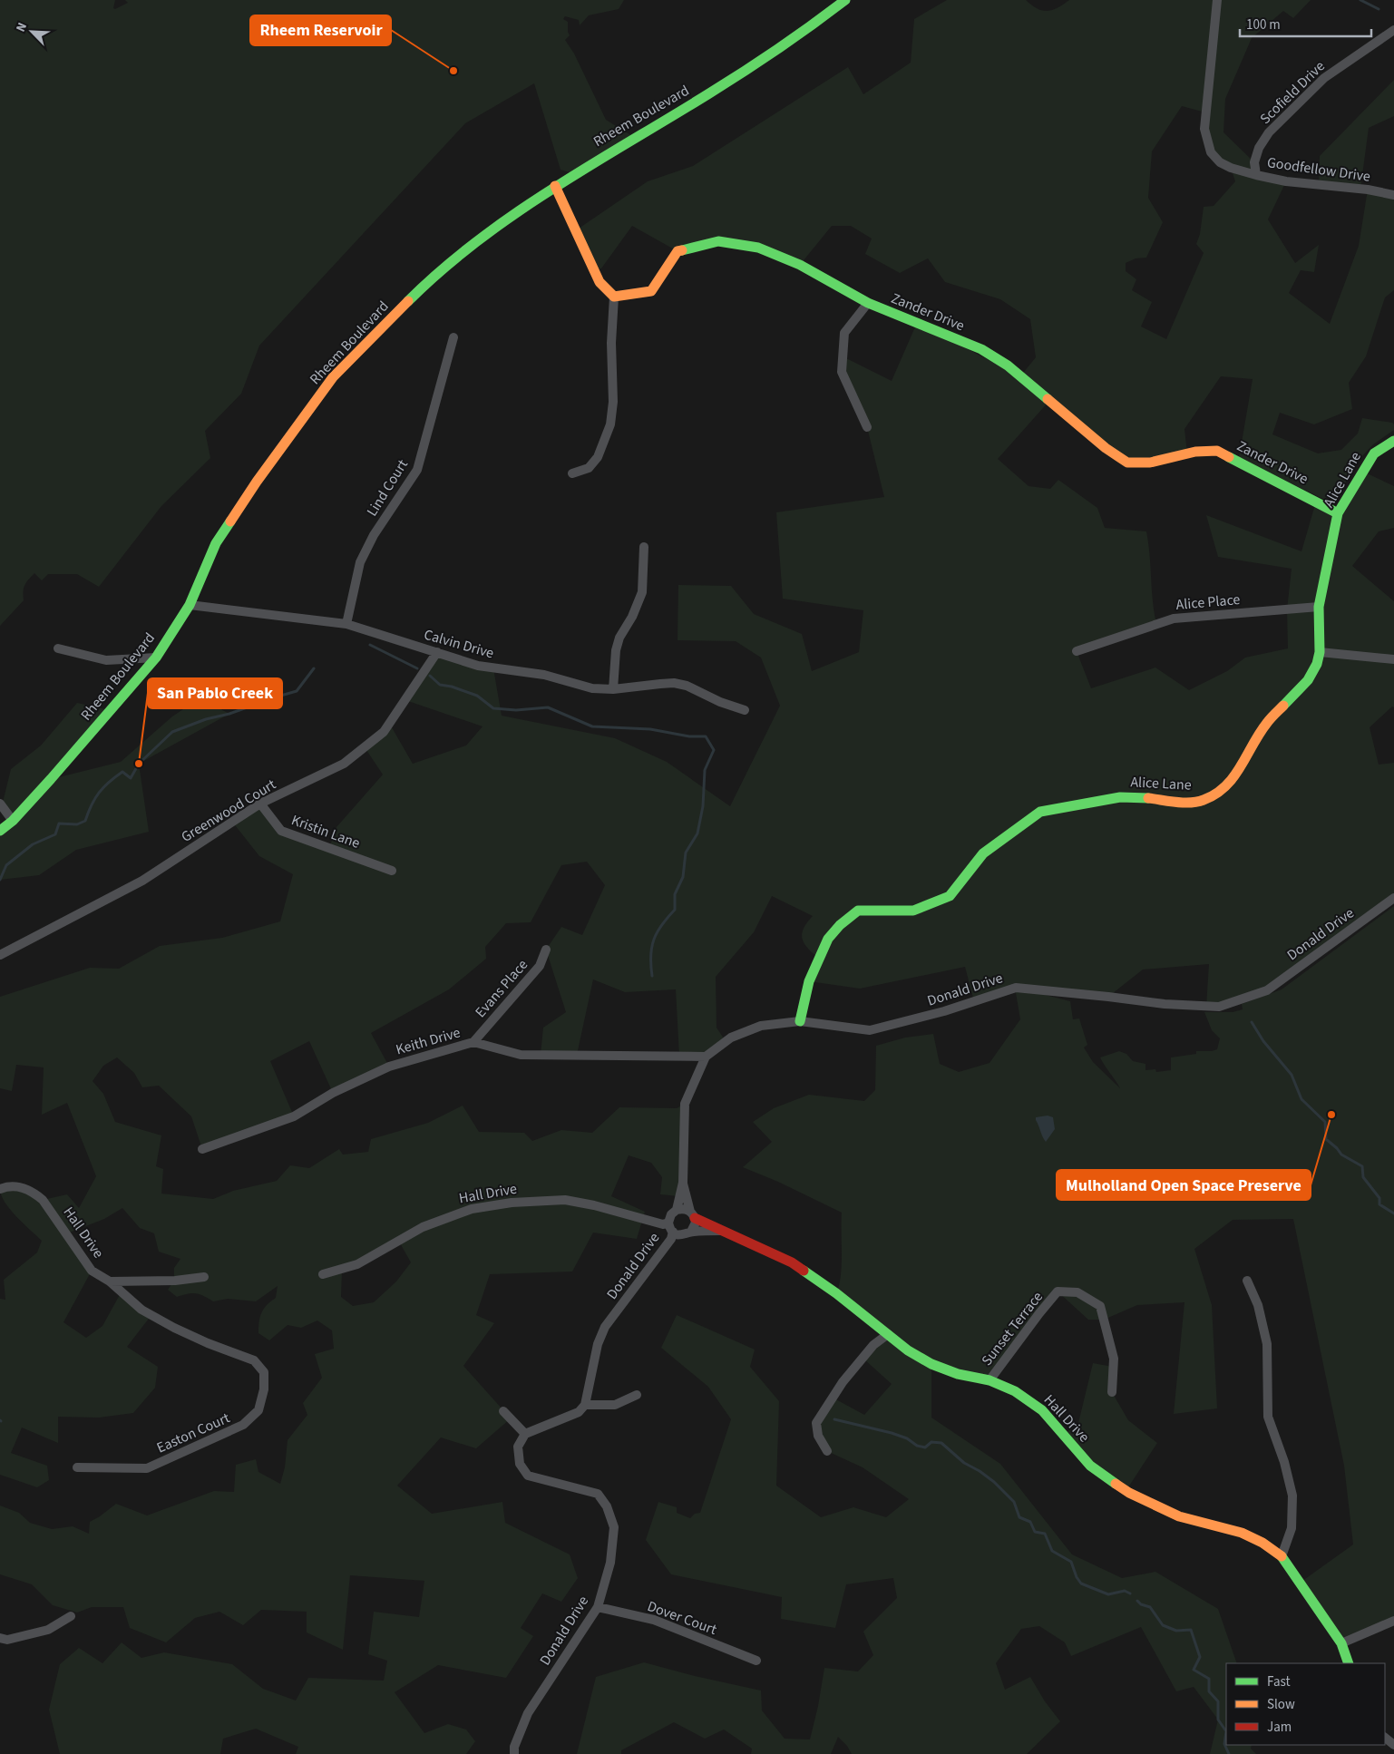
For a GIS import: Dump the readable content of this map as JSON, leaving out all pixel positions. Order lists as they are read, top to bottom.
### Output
{
  "streets": {
    "street": [
      "Scofield Drive",
      "Rheem Boulevard",
      "Goodfellow Drive",
      "Zander Drive",
      "Alice Lane",
      "Lind Court",
      "Alice Place",
      "Calvin Drive",
      "Greenwood Court",
      "Kristin Lane",
      "Donald Drive",
      "Evans Place",
      "Keith Drive",
      "Hall Drive",
      "Sunset Terrace",
      "Easton Court",
      "Dover Court"
    ]
  },
  "crossings": [
    ["Scofield Drive", "Goodfellow Drive"],
    ["Rheem Boulevard", "Calvin Drive"],
    ["Zander Drive", "Alice Lane"],
    ["Alice Lane", "Alice Place"],
    ["Alice Lane", "Donald Drive"],
    ["Lind Court", "Calvin Drive"],
    ["Calvin Drive", "Greenwood Court"],
    ["Greenwood Court", "Kristin Lane"],
    ["Donald Drive", "Keith Drive"],
    ["Donald Drive", "Hall Drive"],
    ["Donald Drive", "Dover Court"],
    ["Evans Place", "Keith Drive"],
    ["Hall Drive", "Sunset Terrace"],
    ["Hall Drive", "Easton Court"]
  ],
  "places": ["Rheem Reservoir", "San Pablo Creek", "Mulholland Open Space Preserve"],
  "legend": ["Fast", "Slow", "Jam"],
  "scale_bar": "100 m",
  "north": "top left"
}
